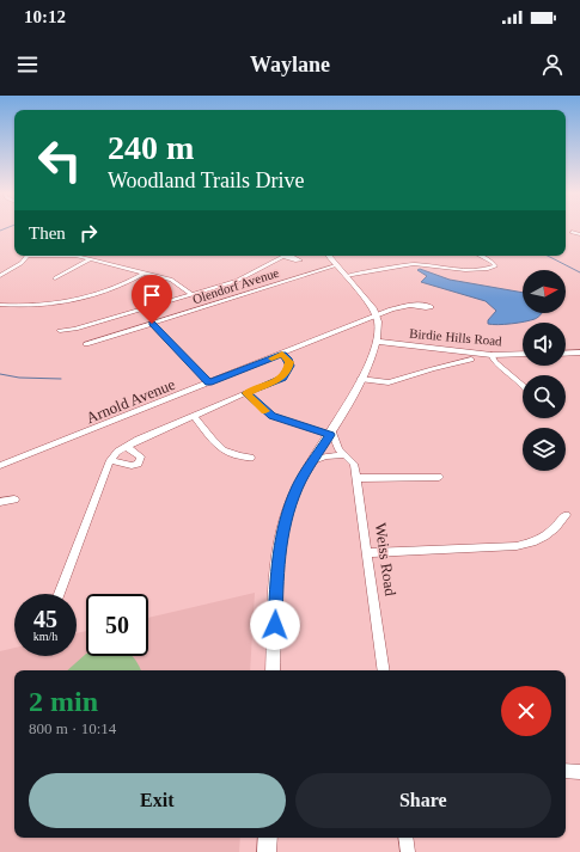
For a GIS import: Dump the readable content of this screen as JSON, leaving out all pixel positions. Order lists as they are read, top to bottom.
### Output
{
  "streets": {
    "main road": ["Birdie Hills Road"],
    "street": ["Olendorf Avenue", "Arnold Avenue", "Weiss Road"]
  },
  "north": "right",
  "page": {
    "status": "10:12",
    "header": "Waylane",
    "turn": ["240 m", "Woodland Trails Drive"],
    "then": "Then",
    "speed": "45 km/h",
    "limit": "50",
    "heading": ["2 min", "800 m · 10:14"],
    "buttons": ["Exit", "Share"]
  }
}
